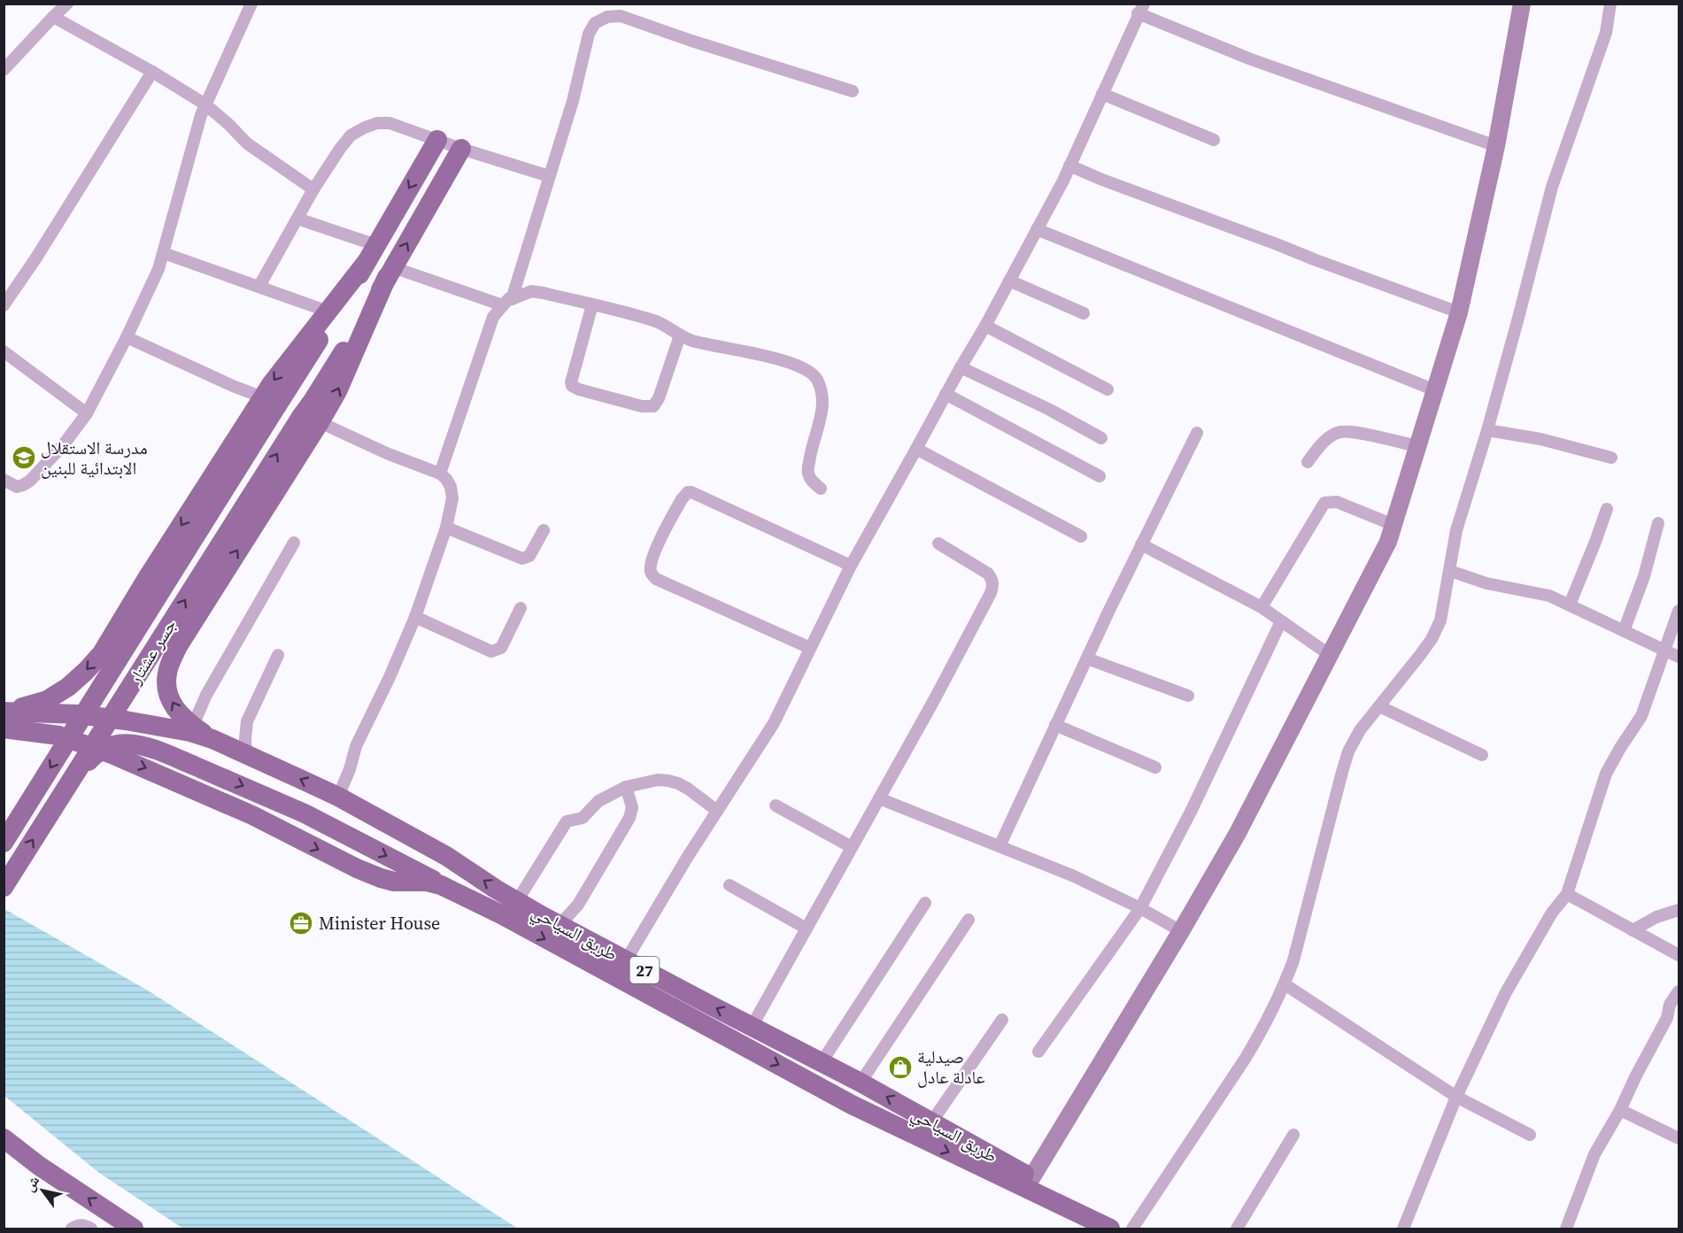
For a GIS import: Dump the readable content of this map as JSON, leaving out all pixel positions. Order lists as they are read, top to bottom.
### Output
{
  "streets": {
    "main road": ["جسر عشتار", "طريق السياحي", "27"]
  },
  "places": {
    "school or university": ["مدرسة الاستقلال الابتدائية للبنين"],
    "office": ["Minister House"],
    "shop": ["صيدلية عادلة عادل"]
  },
  "north": "top left"
}
